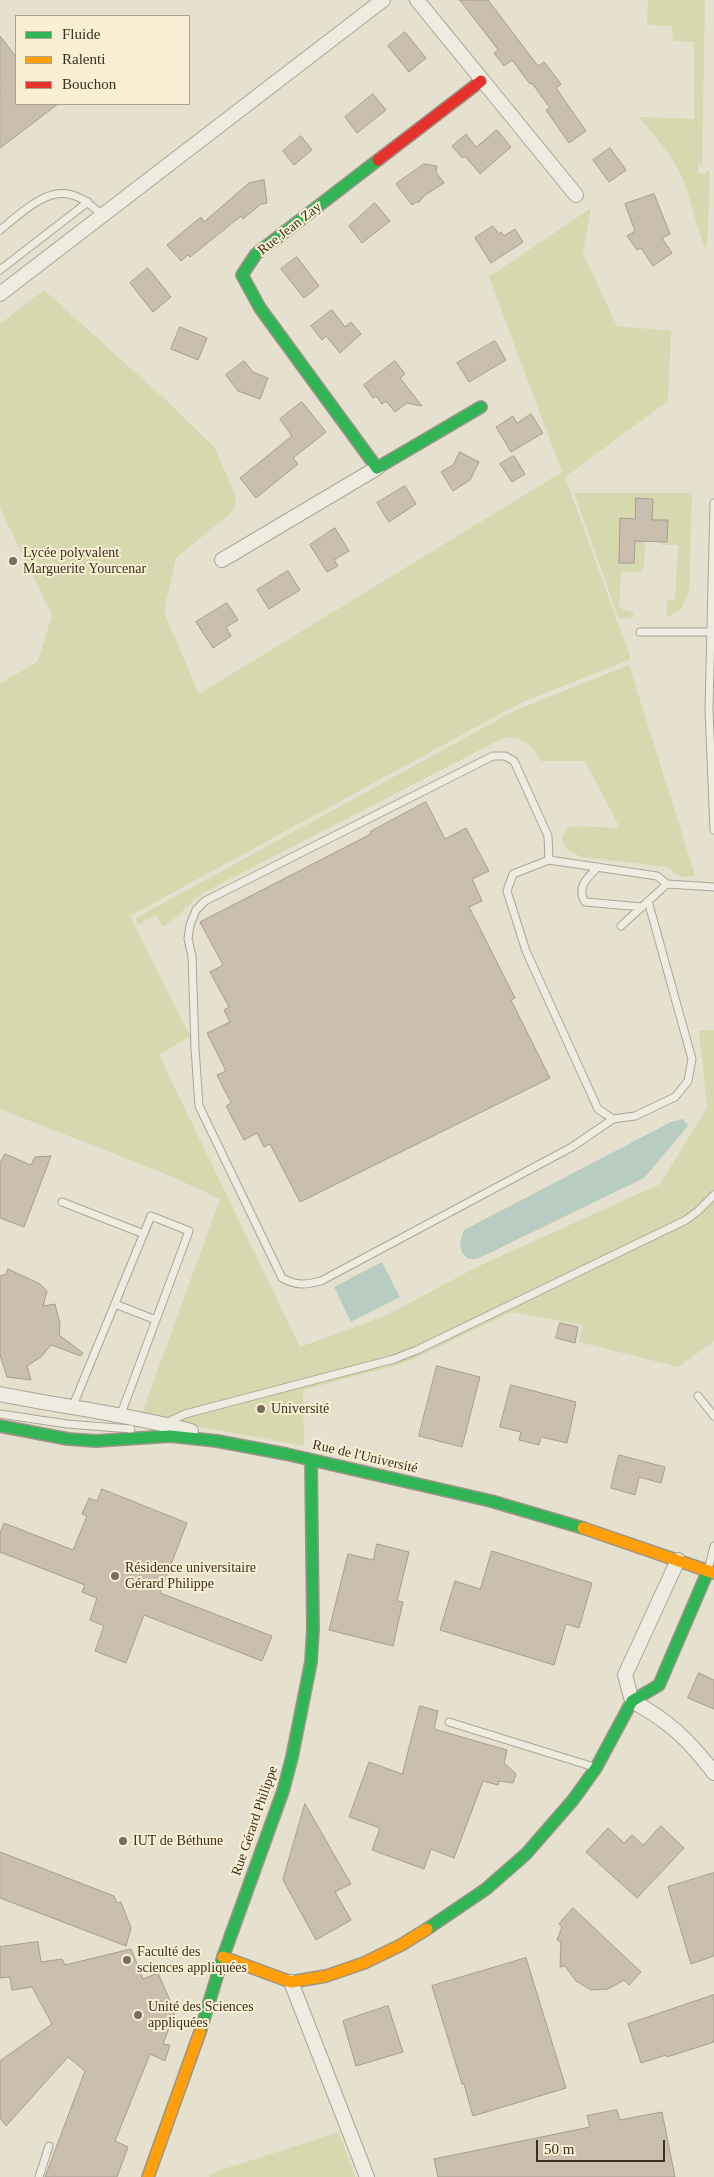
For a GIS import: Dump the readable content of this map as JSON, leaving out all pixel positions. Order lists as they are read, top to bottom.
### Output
{
  "streets": {
    "street": ["Rue Jean Zay", "Rue de l'Université", "Rue Gérard Philippe"]
  },
  "crossings": [
    ["Rue de l'Université", "Rue Gérard Philippe"]
  ],
  "places": [
    "Lycée polyvalent Marguerite Yourcenar",
    "Université",
    "Résidence universitaire Gérard Philippe",
    "IUT de Béthune",
    "Faculté des sciences appliquées",
    "Unité des Sciences appliquées"
  ],
  "legend": ["Fluide", "Ralenti", "Bouchon"],
  "scale_bar": "50 m"
}
